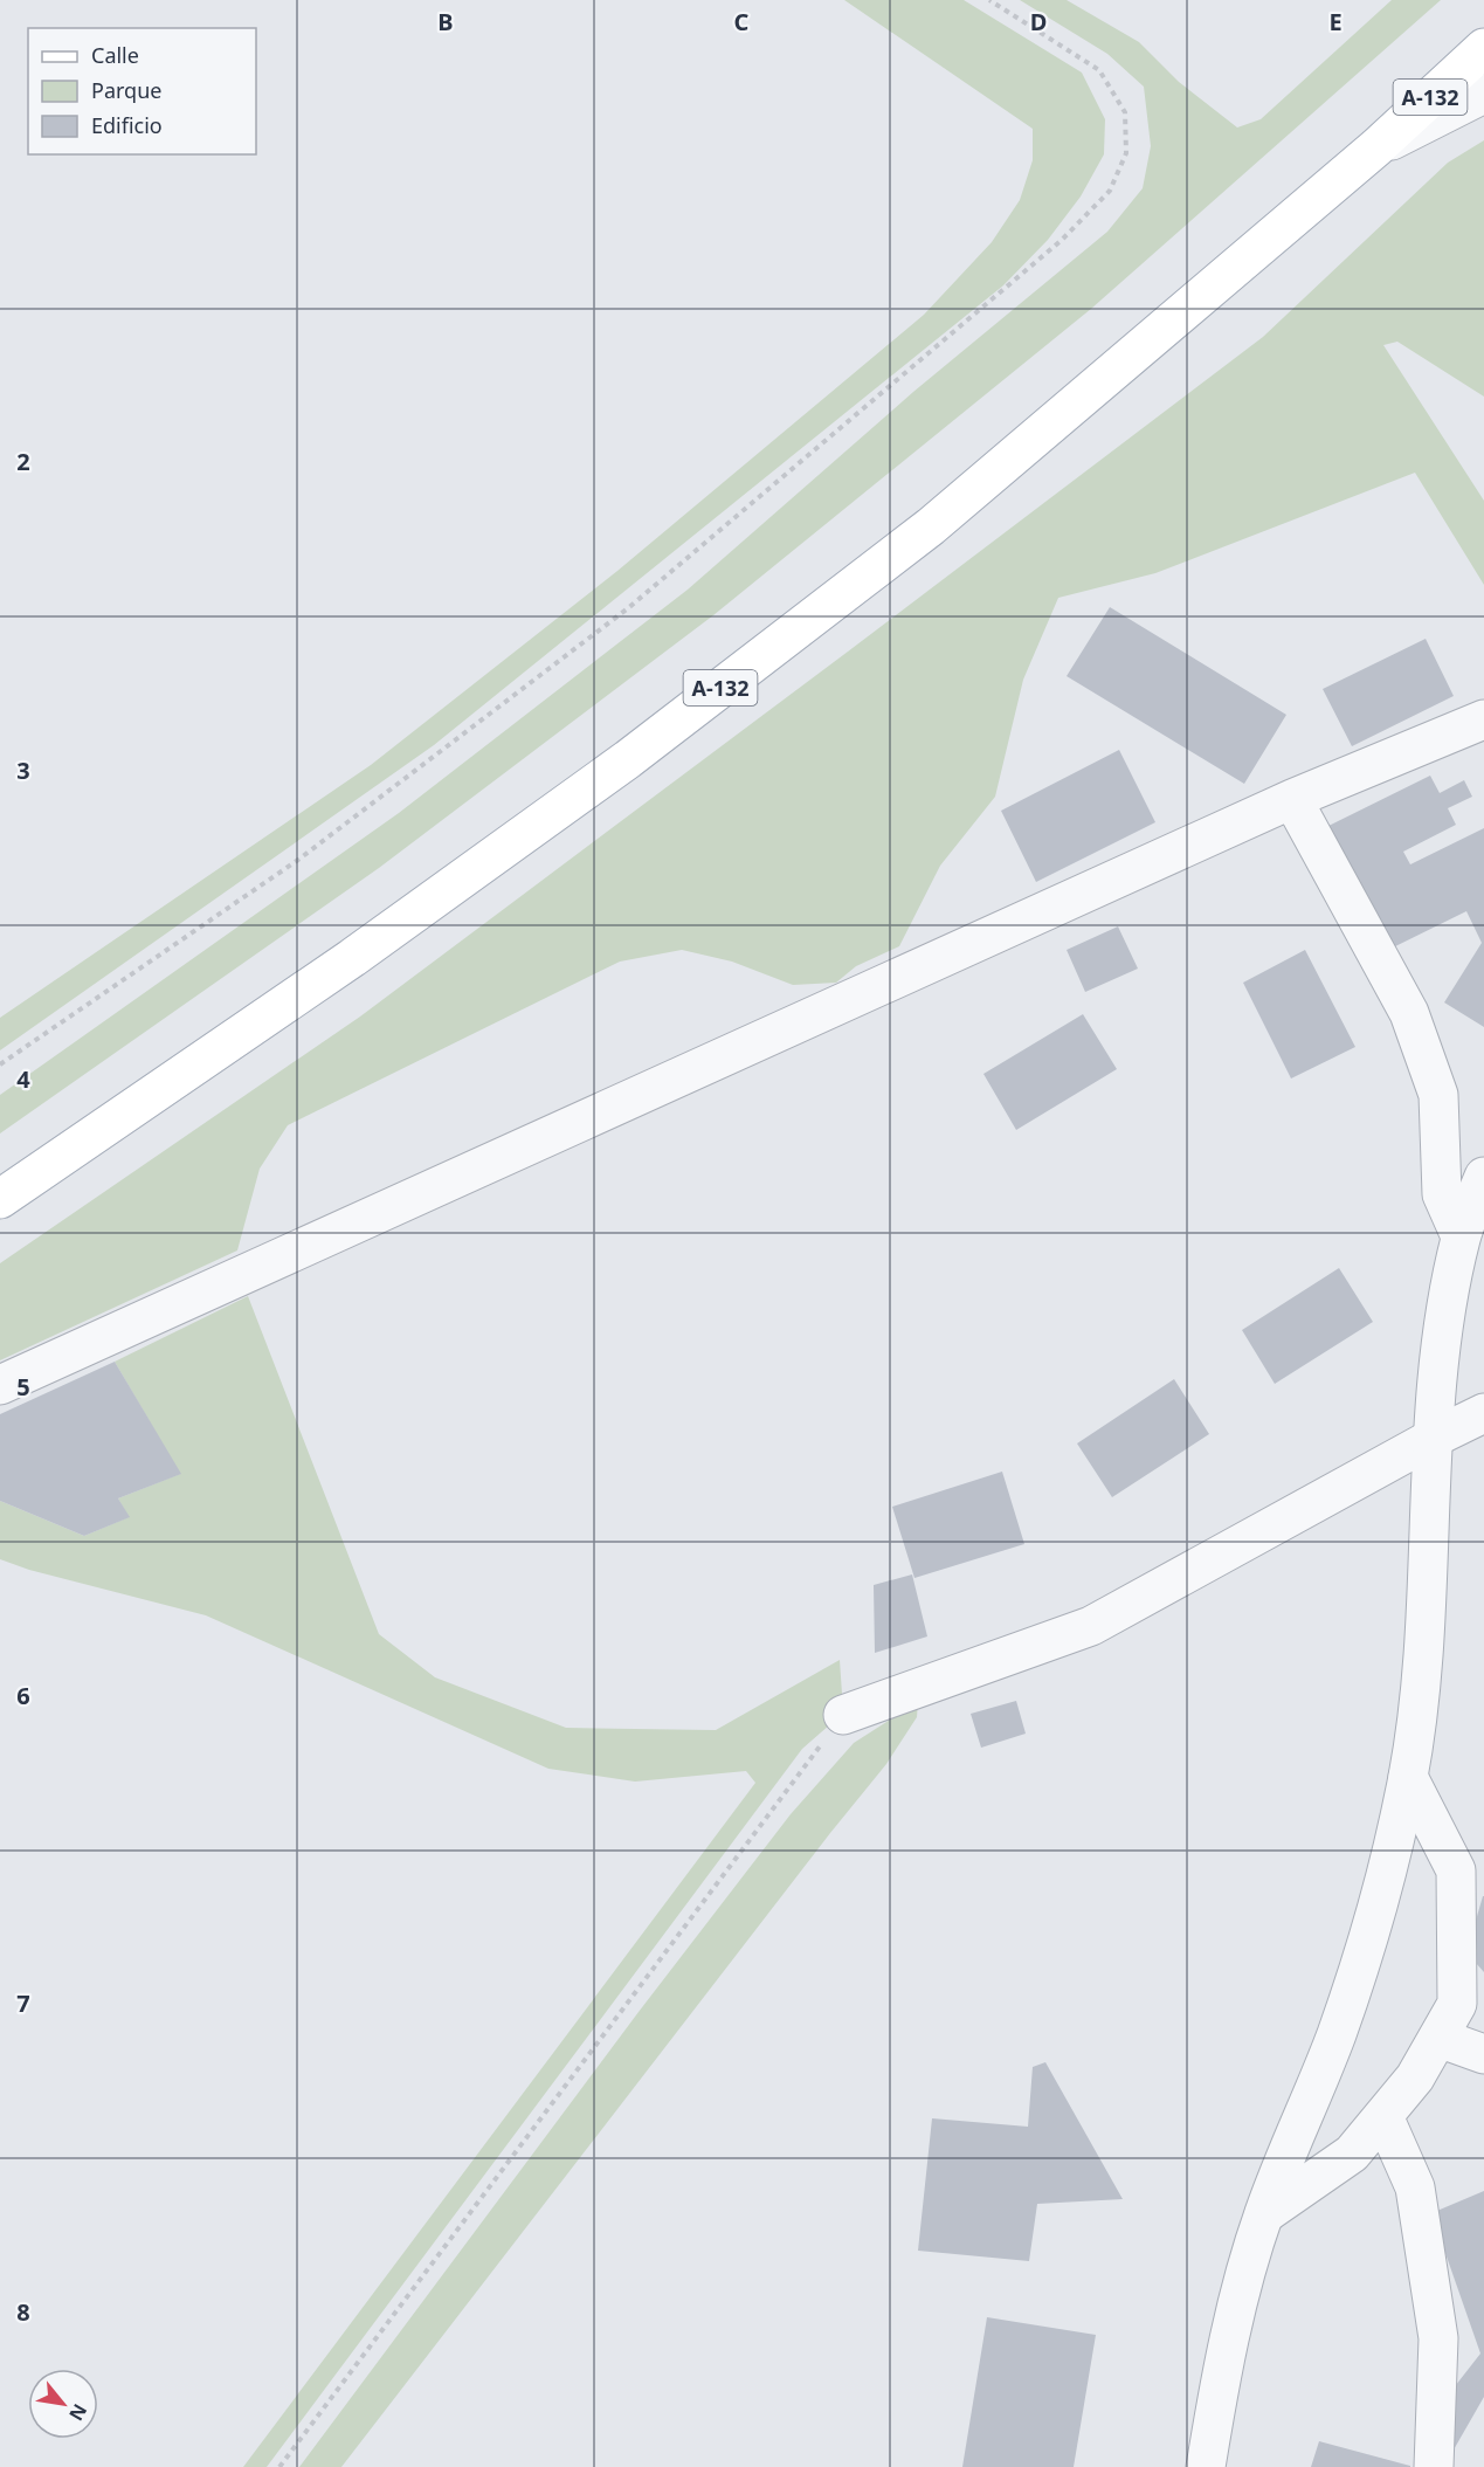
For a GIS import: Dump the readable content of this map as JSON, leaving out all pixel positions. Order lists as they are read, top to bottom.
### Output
{
  "streets": {
    "main road": ["A-132"]
  },
  "legend": ["Calle", "Parque", "Edificio"],
  "north": "bottom right",
  "grid": {
    "columns": [
      "B",
      "C",
      "D",
      "E"
    ],
    "rows": [
      "2",
      "3",
      "4",
      "5",
      "6",
      "7",
      "8"
    ]
  }
}
